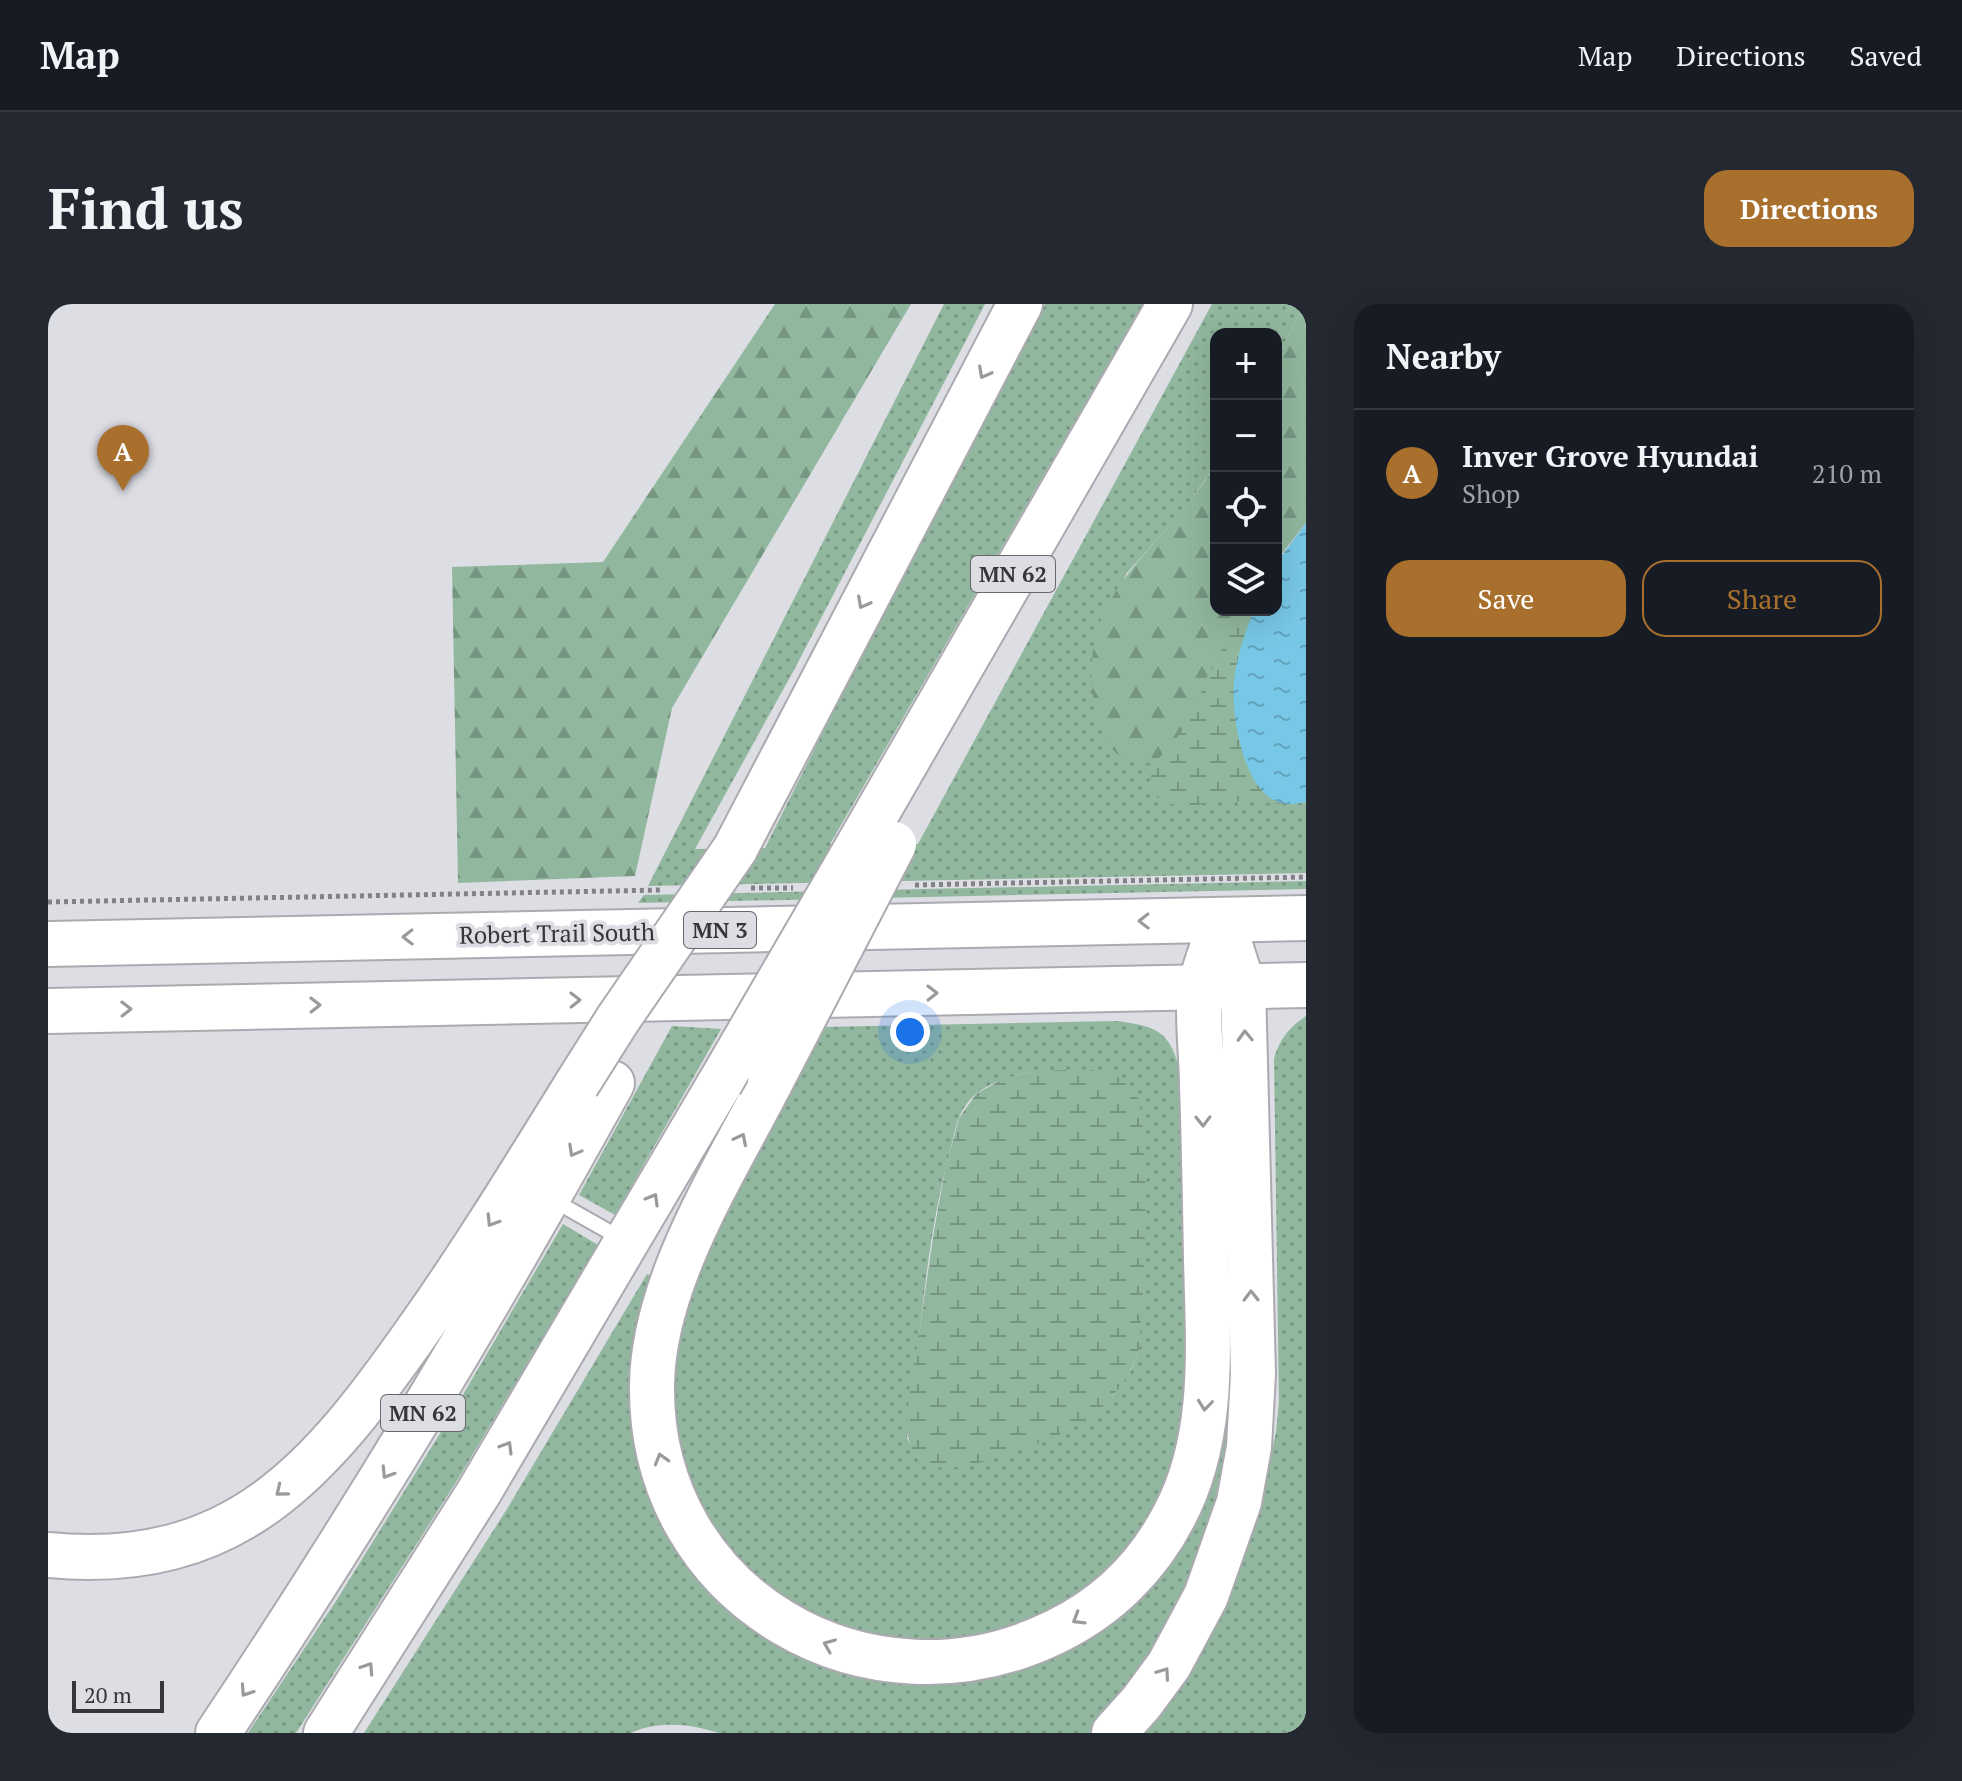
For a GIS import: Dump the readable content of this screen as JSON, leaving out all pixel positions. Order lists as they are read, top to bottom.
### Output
{
  "streets": {
    "main road": ["MN 62", "MN 3", "Robert Trail South"]
  },
  "scale_bar": "20 m",
  "page": {
    "header": "Map",
    "nav": ["Map", "Directions", "Saved"],
    "buttons": [
      "Directions",
      ["Save", "Share"]
    ],
    "title": "Find us",
    "heading": "Nearby",
    "map_buttons": ["+", "−"],
    "list": [
      {
        "mark": "A",
        "name": "Inver Grove Hyundai",
        "note": "Shop",
        "value": "210 m"
      }
    ],
    "pins": "A",
    "scale": "20 m"
  }
}
